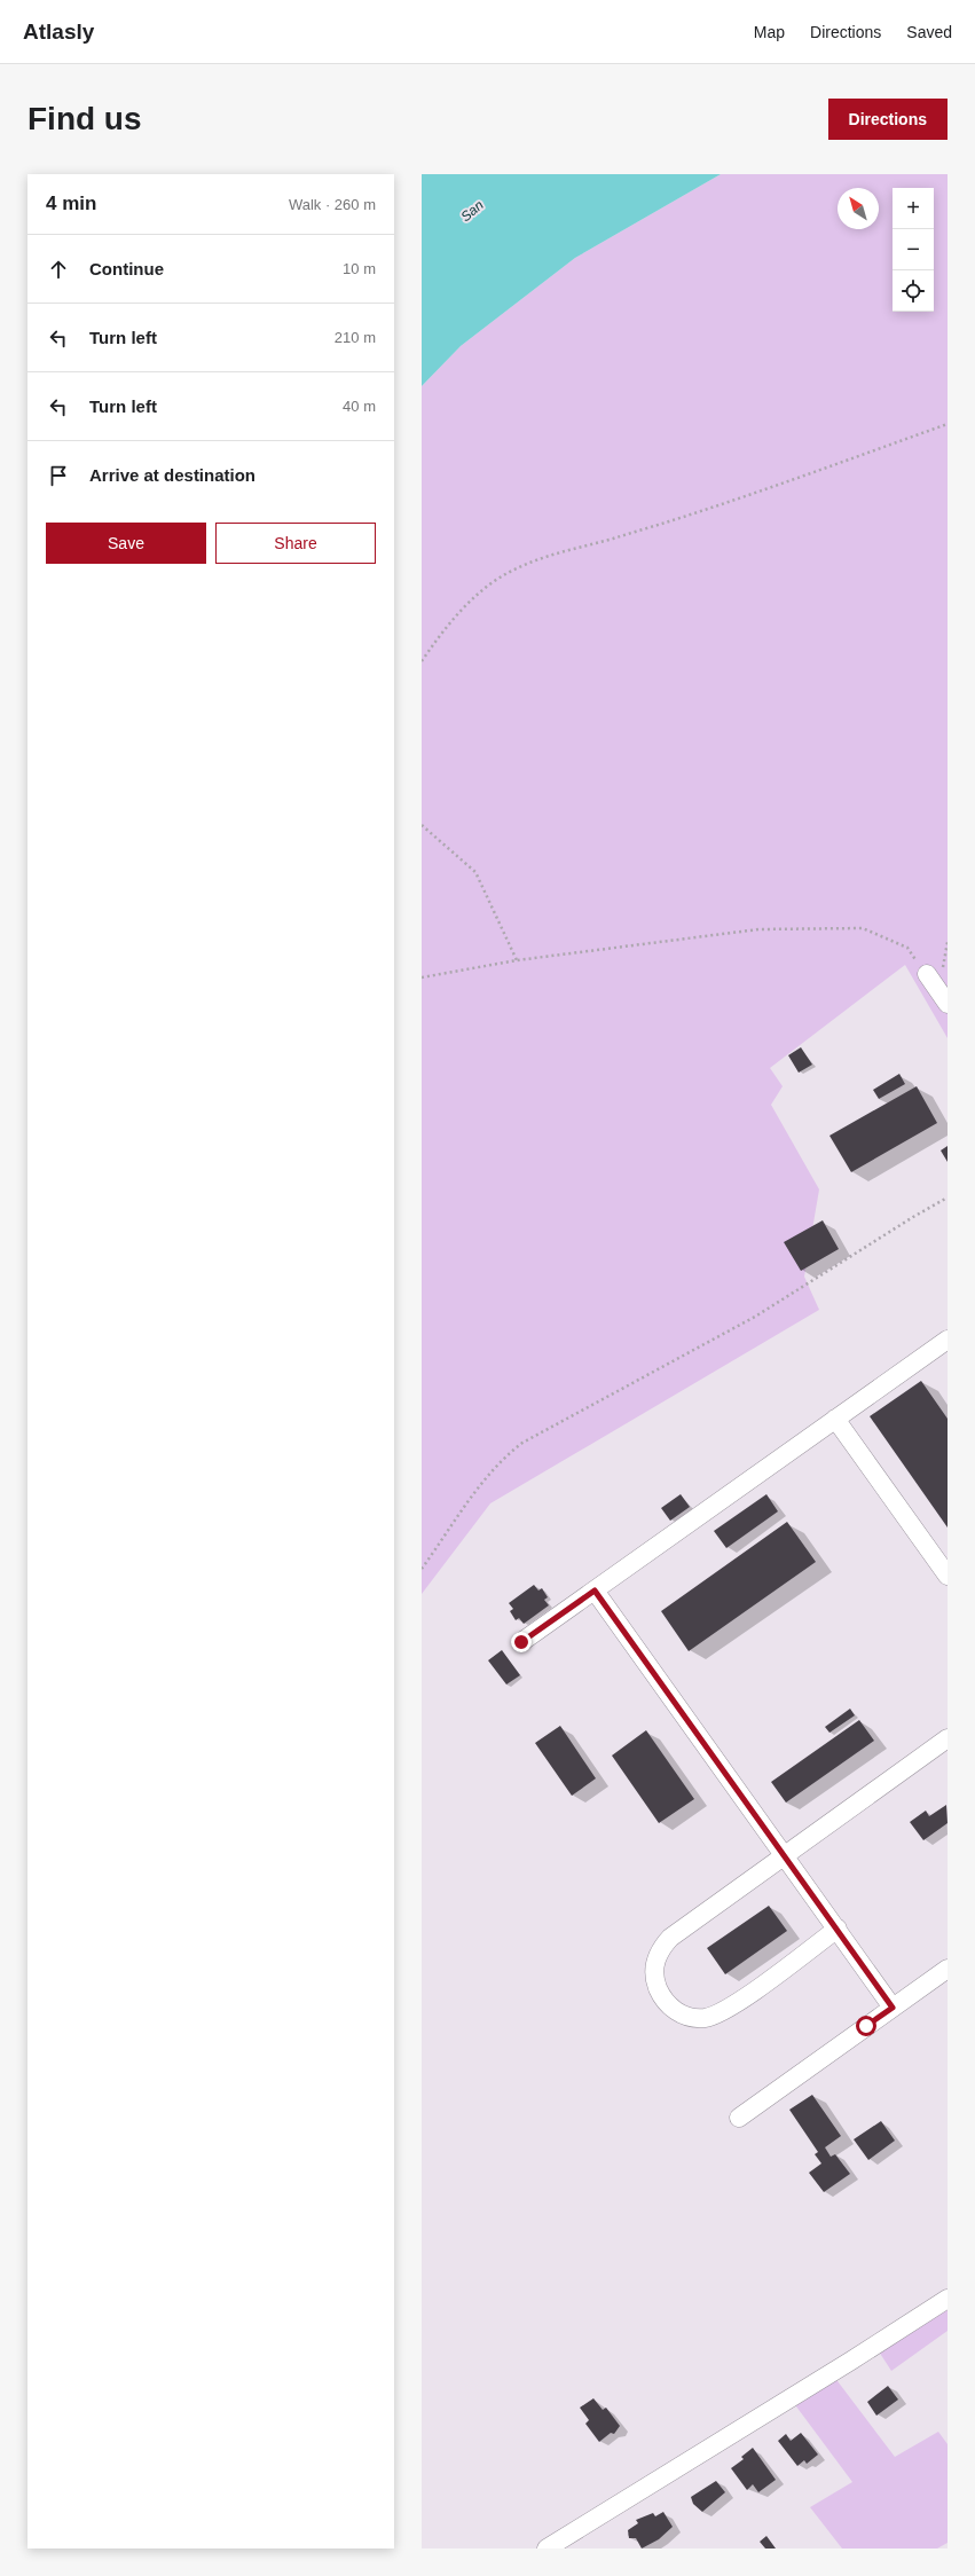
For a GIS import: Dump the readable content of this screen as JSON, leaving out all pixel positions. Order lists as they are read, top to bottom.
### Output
{
  "water": ["San"],
  "north": "top left",
  "page": {
    "header": "Atlasly",
    "nav": ["Map", "Directions", "Saved"],
    "buttons": [
      "Directions",
      ["Save", "Share"]
    ],
    "title": "Find us",
    "heading": ["4 min", "Walk · 260 m"],
    "map_buttons": ["+", "−"],
    "list": [
      ["Continue", "10 m"],
      ["Turn left", "210 m"],
      ["Turn left", "40 m"],
      "Arrive at destination"
    ]
  }
}
